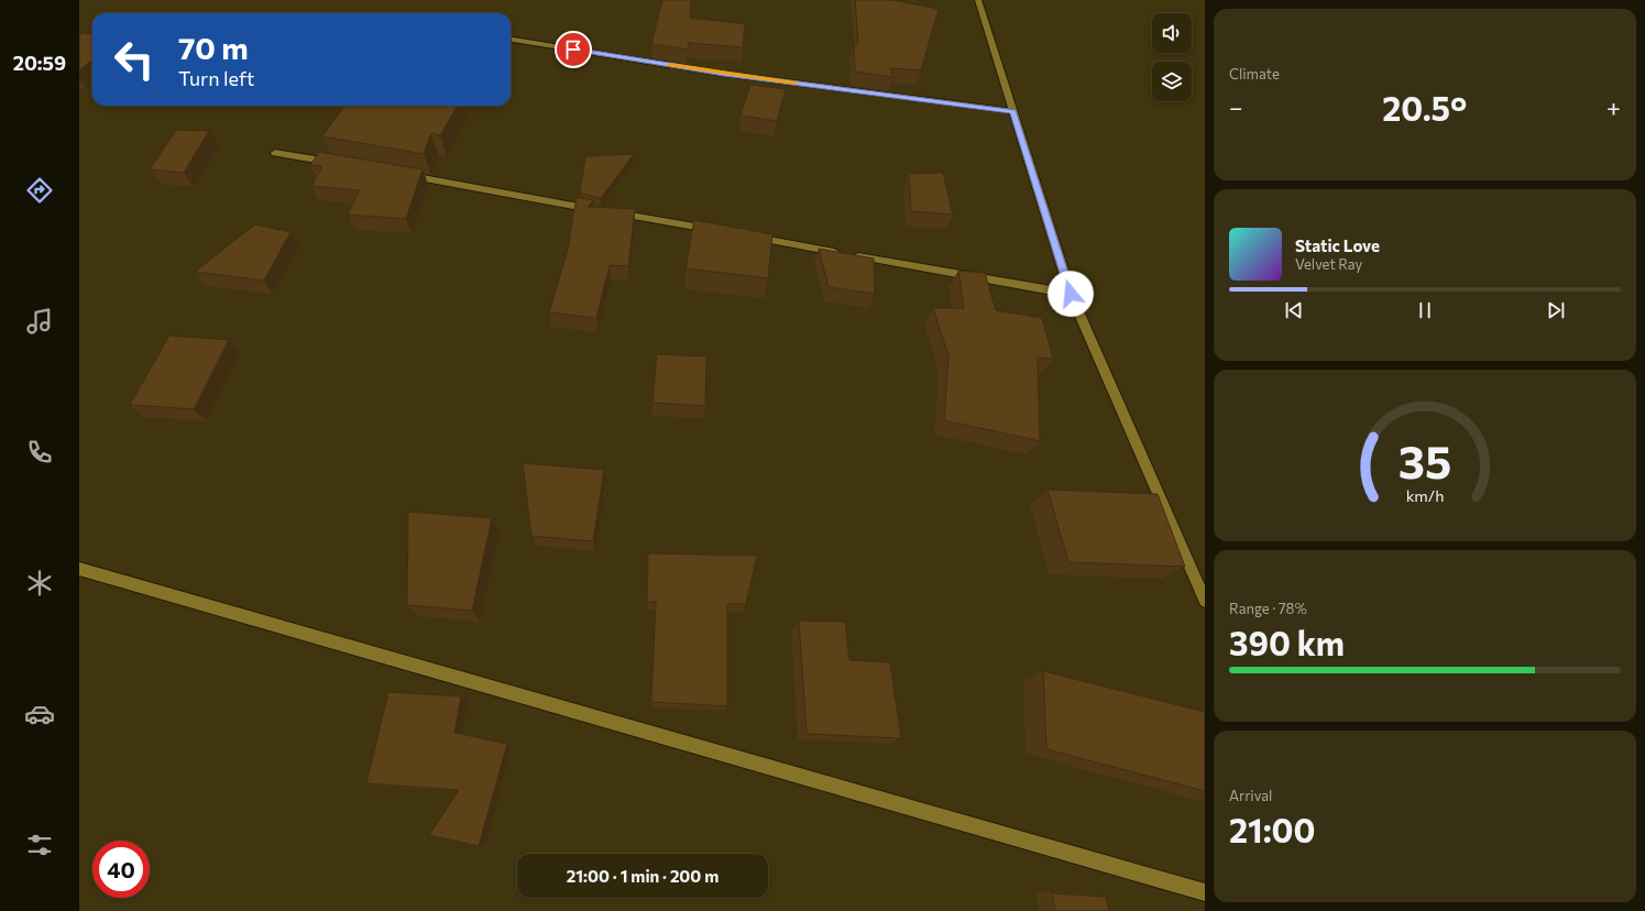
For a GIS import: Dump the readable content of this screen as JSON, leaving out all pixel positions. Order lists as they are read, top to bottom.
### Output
{
  "page": {
    "tabs": "20:59",
    "tile": [
      "Climate",
      ["Range · 78%", "390 km"],
      ["Arrival", "21:00"]
    ],
    "turn": ["70 m", "Turn left"],
    "heat": ["−", "20.5°", "+"],
    "song": ["Static Love", "Velvet Ray"],
    "limit": "40",
    "trip": "21:00 · 1 min · 200 m",
    "gauge": ["35", "km/h"]
  }
}
